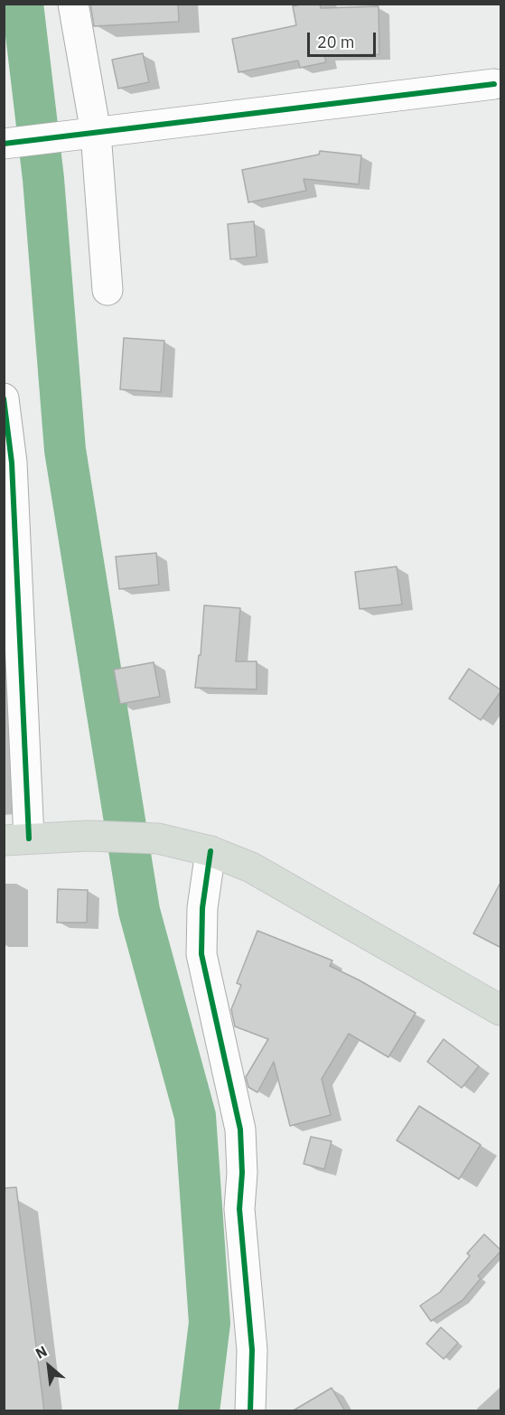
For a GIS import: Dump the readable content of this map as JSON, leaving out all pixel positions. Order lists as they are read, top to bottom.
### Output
{
  "scale_bar": "20 m",
  "north": "top left"
}
